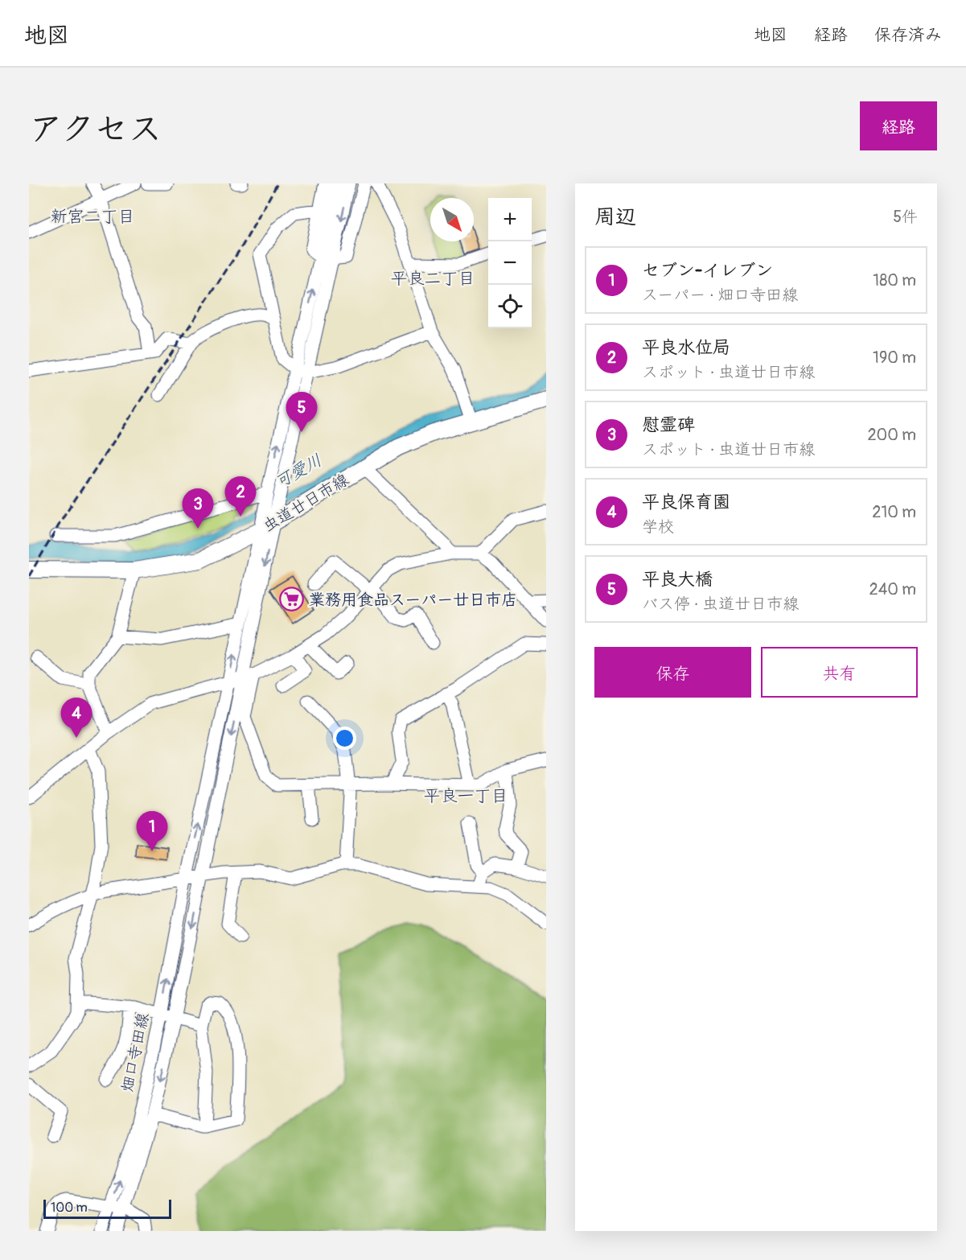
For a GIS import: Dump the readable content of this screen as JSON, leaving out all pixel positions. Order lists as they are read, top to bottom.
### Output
{
  "streets": {
    "main road": ["虫道廿日市線"],
    "street": ["畑口寺田線"]
  },
  "crossings": [
    ["虫道廿日市線", "畑口寺田線"]
  ],
  "districts": ["新宮二丁目", "平良二丁目", "平良一丁目"],
  "water": ["可愛川"],
  "places": {
    "supermarket": ["業務用食品スーパー廿日市店"]
  },
  "scale_bar": "100 m",
  "north": "bottom right",
  "page": {
    "header": "地図",
    "nav": ["地図", "経路", "保存済み"],
    "title": "アクセス",
    "buttons": [
      "経路",
      ["保存", "共有"]
    ],
    "heading": ["周辺", "5件"],
    "map_buttons": ["+", "−"],
    "list": [
      {
        "mark": "1",
        "name": "セブン-イレブン",
        "note": "スーパー · 畑口寺田線",
        "value": "180 m"
      },
      {
        "mark": "2",
        "name": "平良水位局",
        "note": "スポット · 虫道廿日市線",
        "value": "190 m"
      },
      {
        "mark": "3",
        "name": "慰霊碑",
        "note": "スポット · 虫道廿日市線",
        "value": "200 m"
      },
      {
        "mark": "4",
        "name": "平良保育園",
        "note": "学校",
        "value": "210 m"
      },
      {
        "mark": "5",
        "name": "平良大橋",
        "note": "バス停 · 虫道廿日市線",
        "value": "240 m"
      }
    ],
    "pins": [
      "5",
      "2",
      "3",
      "4",
      "1"
    ],
    "scale": "100 m"
  }
}
